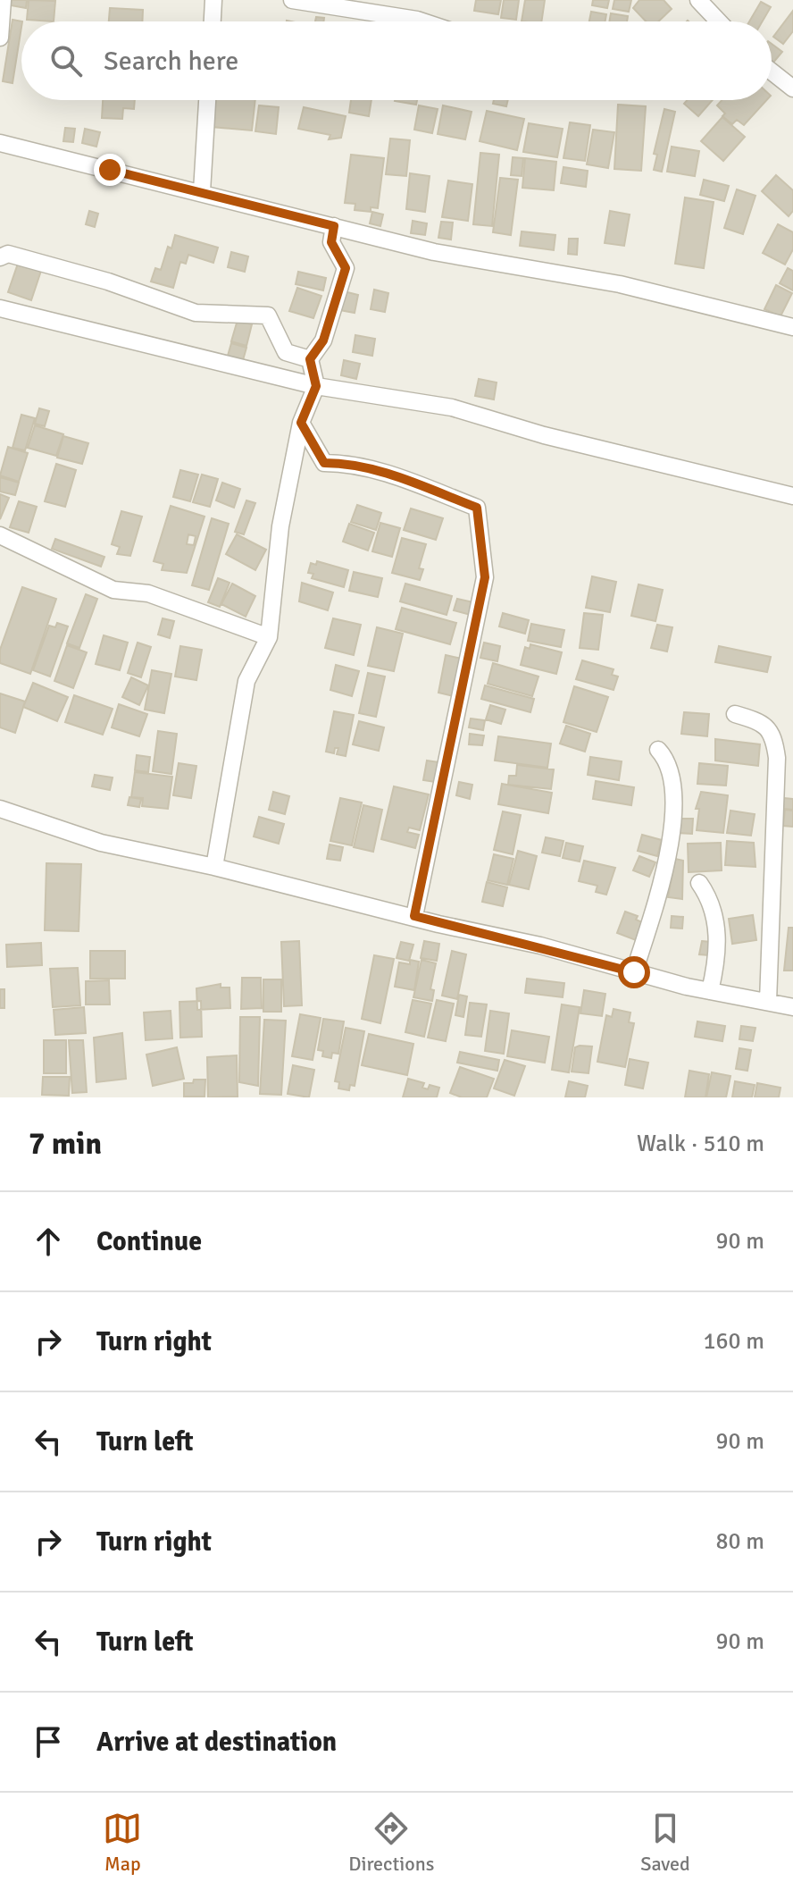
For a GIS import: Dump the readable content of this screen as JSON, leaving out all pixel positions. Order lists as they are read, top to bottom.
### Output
{
  "page": {
    "search": "Search here",
    "heading": ["7 min", "Walk · 510 m"],
    "list": [
      ["Continue", "90 m"],
      ["Turn right", "160 m"],
      ["Turn left", "90 m"],
      ["Turn right", "80 m"],
      ["Turn left", "90 m"],
      "Arrive at destination"
    ],
    "nav": ["Map", "Directions", "Saved"]
  }
}
